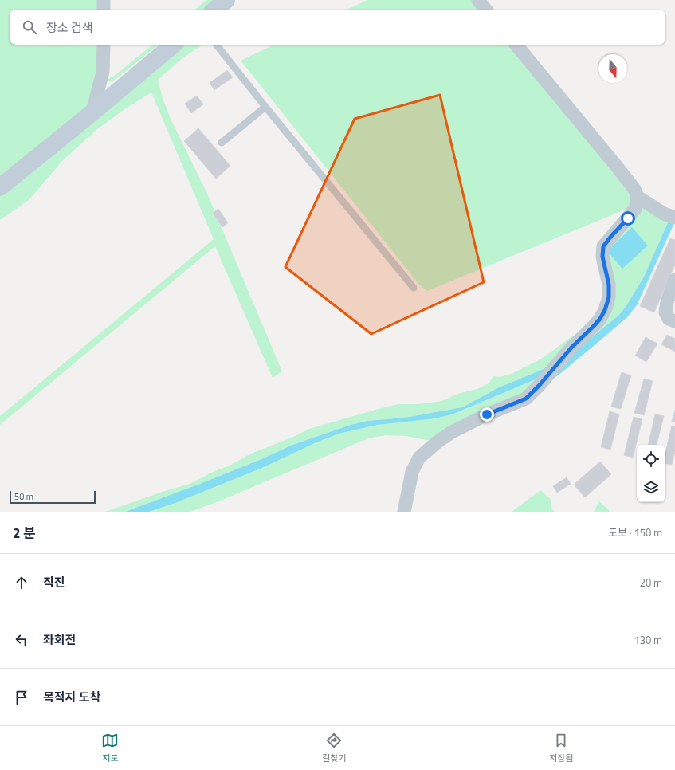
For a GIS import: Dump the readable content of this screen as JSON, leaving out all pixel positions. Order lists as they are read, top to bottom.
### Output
{
  "scale_bar": "50 m",
  "north": "bottom",
  "page": {
    "search": "장소 검색",
    "scale": "50 m",
    "heading": ["2 분", "도보 · 150 m"],
    "list": [
      ["직진", "20 m"],
      ["좌회전", "130 m"],
      "목적지 도착"
    ],
    "nav": ["지도", "길찾기", "저장됨"]
  }
}
